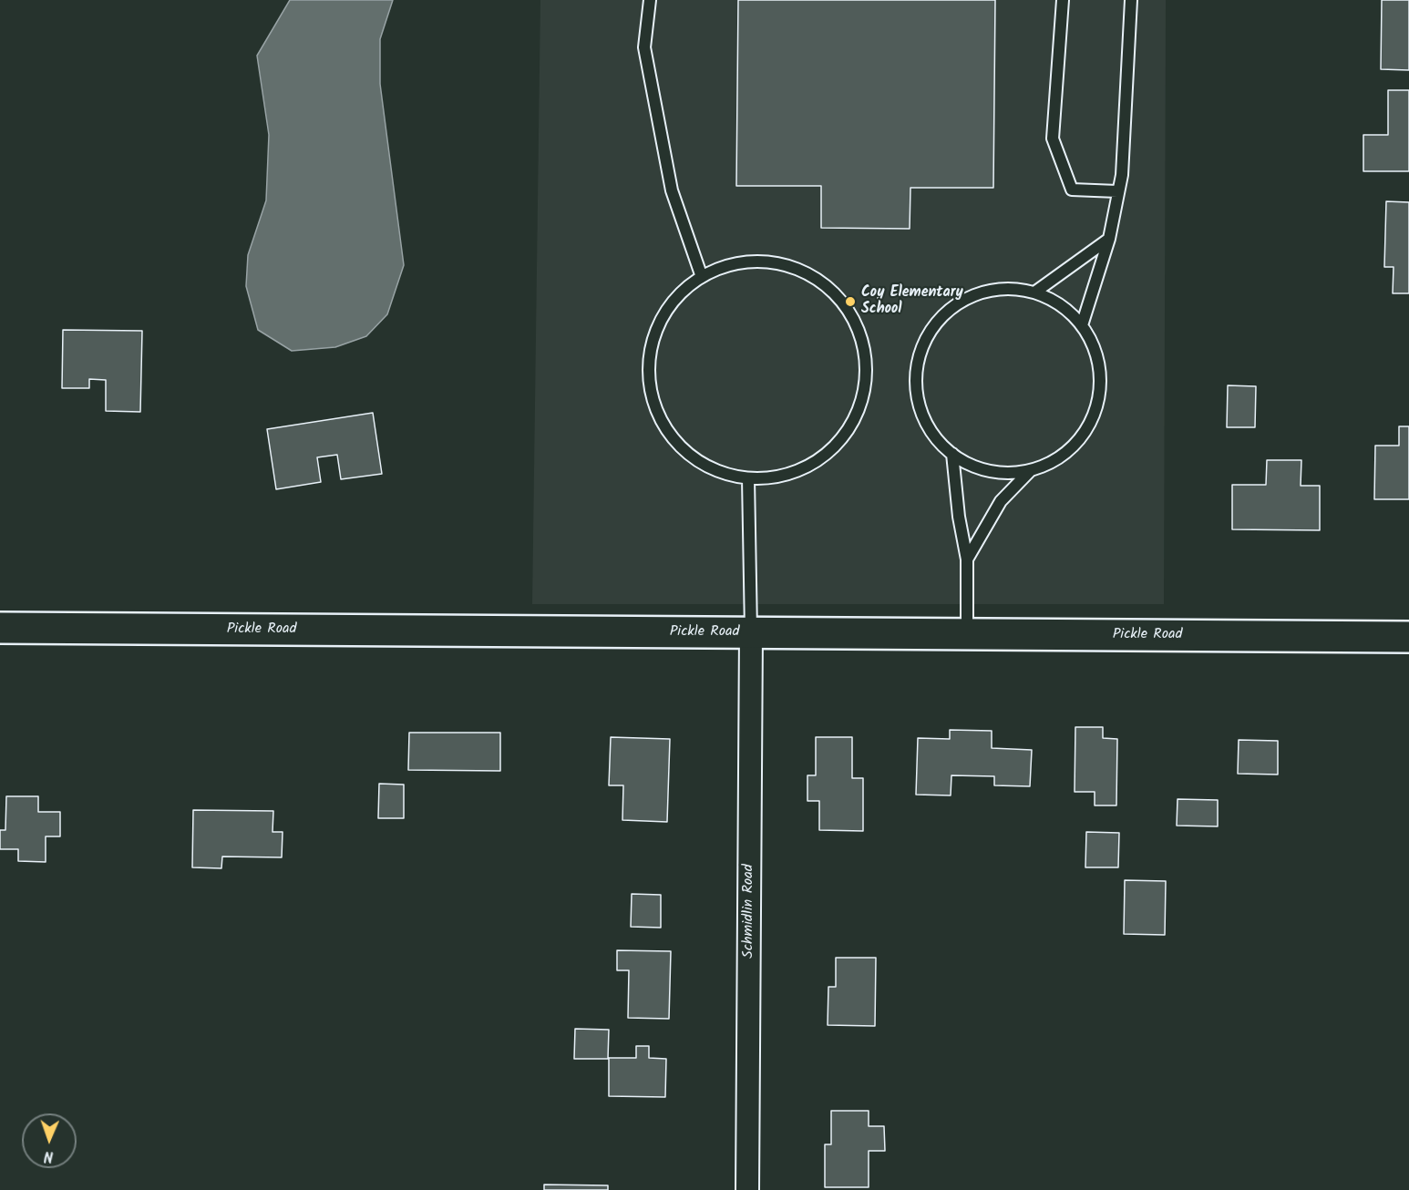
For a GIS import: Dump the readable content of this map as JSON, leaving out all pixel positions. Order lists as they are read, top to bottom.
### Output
{
  "streets": {
    "street": ["Pickle Road", "Schmidlin Road"]
  },
  "crossings": [
    ["Pickle Road", "Schmidlin Road"]
  ],
  "places": ["Coy Elementary School"],
  "north": "bottom"
}
